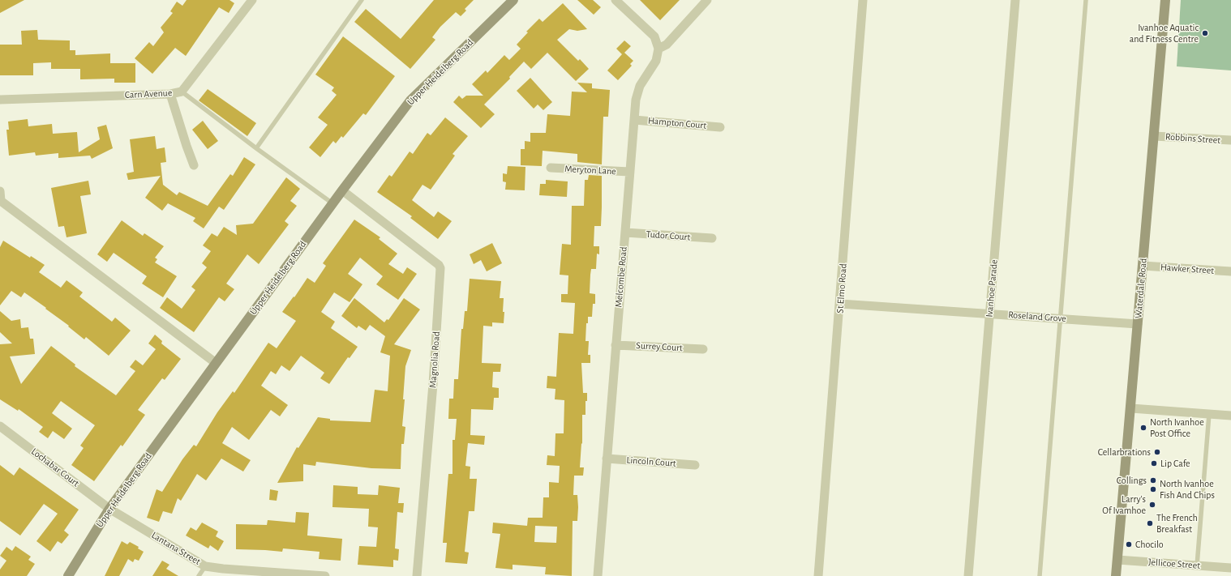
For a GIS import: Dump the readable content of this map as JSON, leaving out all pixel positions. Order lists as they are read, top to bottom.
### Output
{
  "streets": {
    "main road": ["Upper Heidelberg Road", "Waterdale Road"],
    "street": [
      "Carn Avenue",
      "Hampton Court",
      "Robbins Street",
      "Meryton Lane",
      "Tudor Court",
      "Hawker Street",
      "Melcombe Road",
      "St Elmo Road",
      "Ivanhoe Parade",
      "Roseland Grove",
      "Surrey Court",
      "Magnolia Road",
      "Lincoln Court",
      "Lochabar Court",
      "Lantana Street",
      "Jellicoe Street"
    ]
  },
  "crossings": [
    ["Upper Heidelberg Road", "Magnolia Road"],
    ["Upper Heidelberg Road", "Lochabar Court"],
    ["Upper Heidelberg Road", "Lantana Street"],
    ["Hampton Court", "Melcombe Road"],
    ["Robbins Street", "Waterdale Road"],
    ["Meryton Lane", "Melcombe Road"],
    ["Tudor Court", "Melcombe Road"],
    ["Hawker Street", "Waterdale Road"],
    ["Melcombe Road", "Surrey Court"],
    ["Melcombe Road", "Lincoln Court"],
    ["St Elmo Road", "Roseland Grove"],
    ["Ivanhoe Parade", "Roseland Grove"],
    ["Waterdale Road", "Roseland Grove"],
    ["Waterdale Road", "Jellicoe Street"],
    ["Lochabar Court", "Lantana Street"]
  ],
  "places": [
    "Ivanhoe Aquatic and Fitness Centre",
    "North Ivanhoe Post Office",
    "Cellarbrations",
    "Lip Cafe",
    "Collings",
    "North Ivanhoe Fish And Chips",
    "Larry’s Of Ivamhoe",
    "The French Breakfast",
    "Chocilo"
  ]
}
